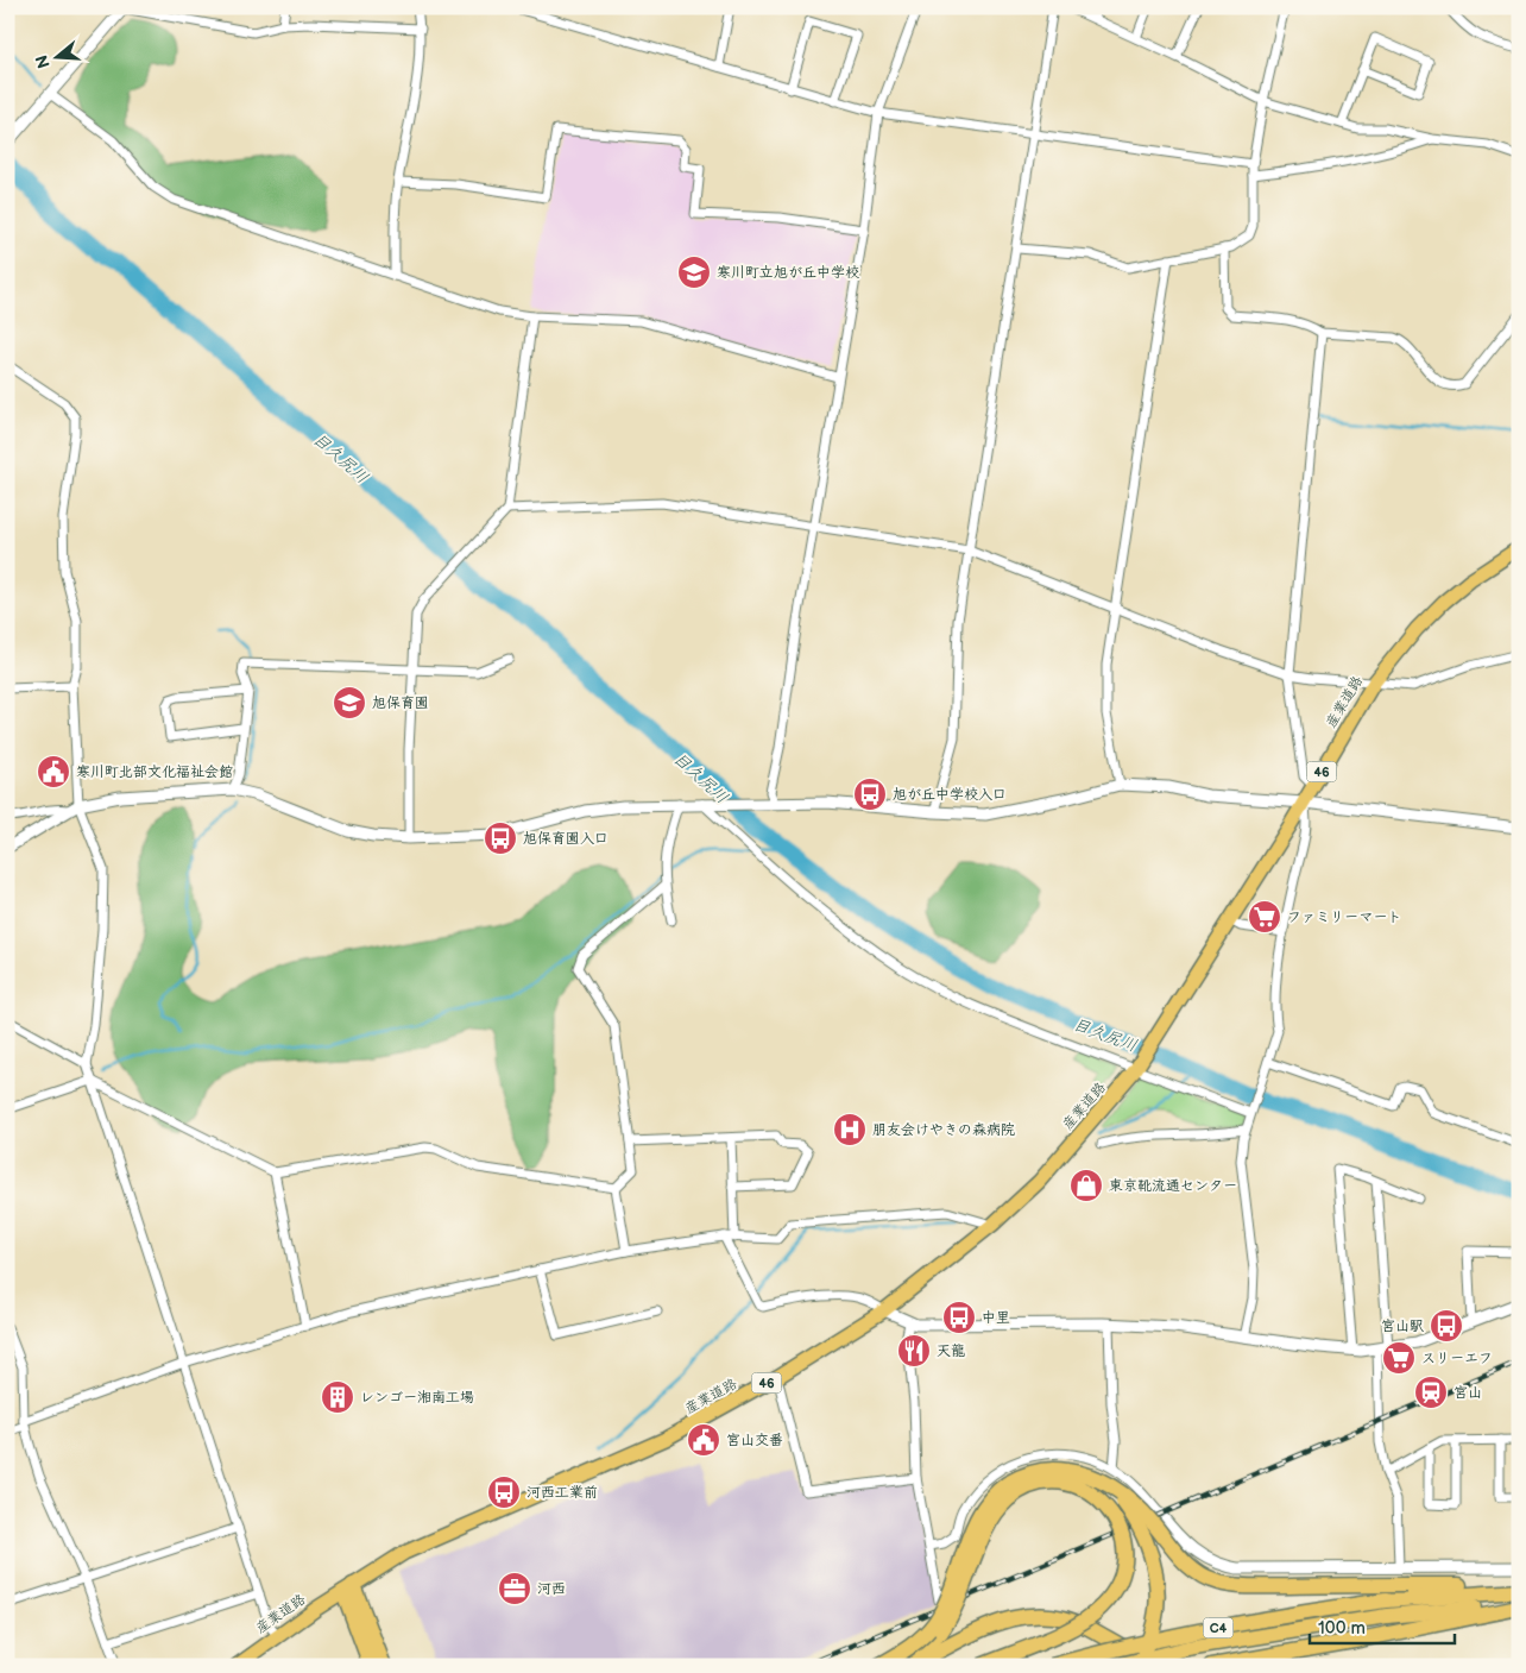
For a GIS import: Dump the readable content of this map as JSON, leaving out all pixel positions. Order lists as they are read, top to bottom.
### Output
{
  "streets": {
    "highway": ["C4"],
    "main road": ["産業道路", "46"]
  },
  "water": ["目久尻川"],
  "places": {
    "school or university": ["寒川町立旭が丘中学校", "旭保育園"],
    "public building": ["寒川町北部文化福祉会館", "宮山交番"],
    "bus stop": [
      "旭が丘中学校入口",
      "旭保育園入口",
      "中里",
      "宮山駅",
      "河西工業前"
    ],
    "supermarket": ["ファミリーマート", "スリーエフ"],
    "hospital": ["朋友会けやきの森病院"],
    "shop": ["東京靴流通センター"],
    "restaurant": ["天龍"],
    "station": ["宮山"],
    "building": ["レンゴー湘南工場"],
    "office": ["河西"]
  },
  "scale_bar": "100 m",
  "north": "left"
}
